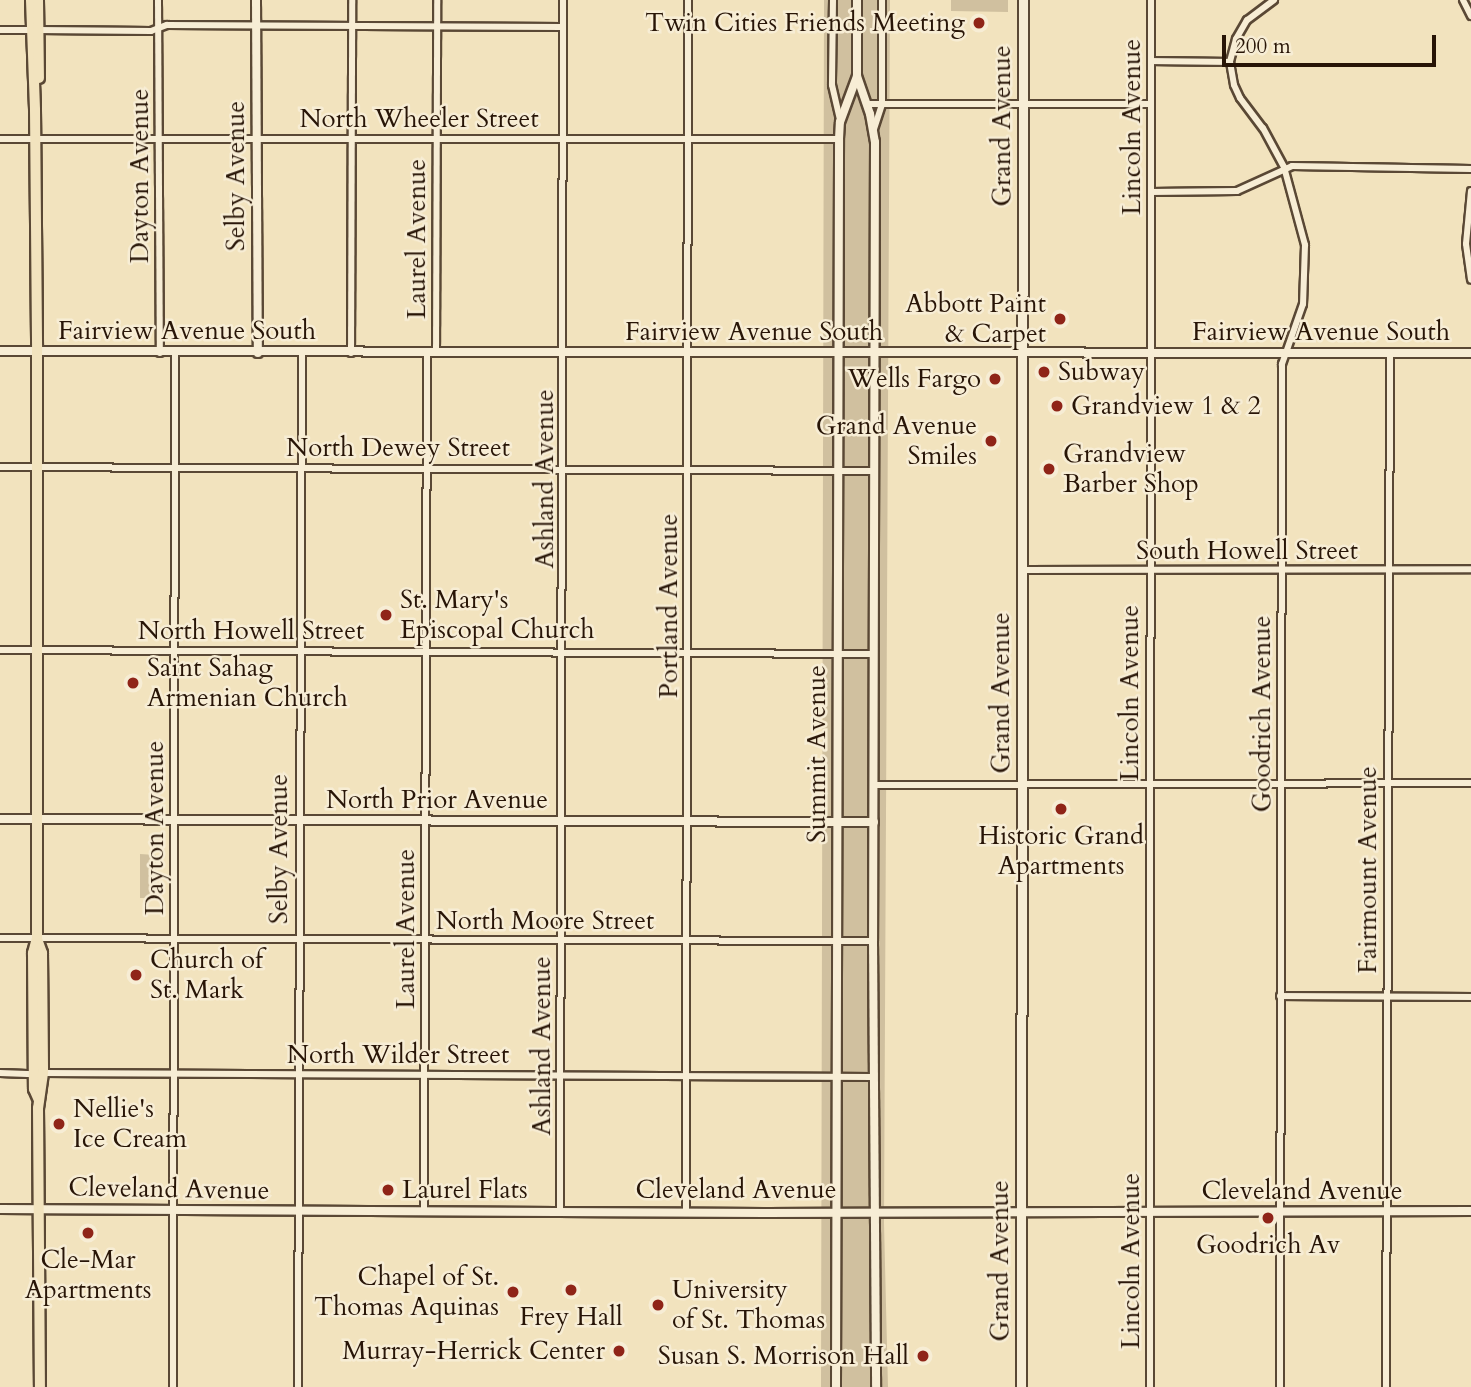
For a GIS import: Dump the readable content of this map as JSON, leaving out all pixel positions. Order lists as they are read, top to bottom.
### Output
{
  "streets": {
    "main road": ["Grand Avenue"],
    "street": [
      "North Wheeler Street",
      "Lincoln Avenue",
      "Dayton Avenue",
      "Selby Avenue",
      "Laurel Avenue",
      "Fairview Avenue South",
      "North Dewey Street",
      "Ashland Avenue",
      "South Howell Street",
      "Portland Avenue",
      "North Howell Street",
      "Goodrich Avenue",
      "Summit Avenue",
      "North Prior Avenue",
      "Fairmount Avenue",
      "North Moore Street",
      "North Wilder Street",
      "Cleveland Avenue"
    ]
  },
  "crossings": [
    ["North Wheeler Street", "Dayton Avenue"],
    ["North Wheeler Street", "Selby Avenue"],
    ["North Wheeler Street", "Laurel Avenue"],
    ["North Wheeler Street", "Ashland Avenue"],
    ["North Wheeler Street", "Portland Avenue"],
    ["North Wheeler Street", "Summit Avenue"],
    ["Grand Avenue", "Fairview Avenue South"],
    ["Grand Avenue", "South Howell Street"],
    ["Grand Avenue", "Cleveland Avenue"],
    ["Lincoln Avenue", "Fairview Avenue South"],
    ["Lincoln Avenue", "South Howell Street"],
    ["Lincoln Avenue", "Cleveland Avenue"],
    ["Dayton Avenue", "Fairview Avenue South"],
    ["Dayton Avenue", "North Dewey Street"],
    ["Dayton Avenue", "North Howell Street"],
    ["Dayton Avenue", "North Prior Avenue"],
    ["Dayton Avenue", "North Moore Street"],
    ["Dayton Avenue", "North Wilder Street"],
    ["Dayton Avenue", "Cleveland Avenue"],
    ["Selby Avenue", "Fairview Avenue South"],
    ["Selby Avenue", "North Dewey Street"],
    ["Selby Avenue", "North Howell Street"],
    ["Selby Avenue", "North Prior Avenue"],
    ["Selby Avenue", "North Moore Street"],
    ["Selby Avenue", "North Wilder Street"],
    ["Selby Avenue", "Cleveland Avenue"],
    ["Laurel Avenue", "Fairview Avenue South"],
    ["Laurel Avenue", "North Dewey Street"],
    ["Laurel Avenue", "North Howell Street"],
    ["Laurel Avenue", "North Prior Avenue"],
    ["Laurel Avenue", "North Moore Street"],
    ["Laurel Avenue", "North Wilder Street"],
    ["Laurel Avenue", "Cleveland Avenue"],
    ["Fairview Avenue South", "Ashland Avenue"],
    ["Fairview Avenue South", "Portland Avenue"],
    ["Fairview Avenue South", "Goodrich Avenue"],
    ["Fairview Avenue South", "Summit Avenue"],
    ["Fairview Avenue South", "Fairmount Avenue"],
    ["North Dewey Street", "Ashland Avenue"],
    ["North Dewey Street", "Portland Avenue"],
    ["North Dewey Street", "Summit Avenue"],
    ["Ashland Avenue", "North Howell Street"],
    ["Ashland Avenue", "North Prior Avenue"],
    ["Ashland Avenue", "North Moore Street"],
    ["Ashland Avenue", "North Wilder Street"],
    ["Ashland Avenue", "Cleveland Avenue"],
    ["South Howell Street", "Goodrich Avenue"],
    ["South Howell Street", "Fairmount Avenue"],
    ["Portland Avenue", "North Howell Street"],
    ["Portland Avenue", "North Prior Avenue"],
    ["Portland Avenue", "North Moore Street"],
    ["Portland Avenue", "North Wilder Street"],
    ["Portland Avenue", "Cleveland Avenue"],
    ["North Howell Street", "Summit Avenue"],
    ["Goodrich Avenue", "Cleveland Avenue"],
    ["Summit Avenue", "North Prior Avenue"],
    ["Summit Avenue", "North Moore Street"],
    ["Summit Avenue", "North Wilder Street"],
    ["Summit Avenue", "Cleveland Avenue"],
    ["Fairmount Avenue", "Cleveland Avenue"]
  ],
  "places": [
    "Twin Cities Friends Meeting",
    "Abbott Paint & Carpet",
    "Subway",
    "Wells Fargo",
    "Grandview 1 & 2",
    "Grand Avenue Smiles",
    "Grandview Barber Shop",
    "St. Mary's Episcopal Church",
    "Saint Sahag Armenian Church",
    "Historic Grand Apartments",
    "Church of St. Mark",
    "Nellie's Ice Cream",
    "Laurel Flats",
    "Goodrich Av",
    "Cle-Mar Apartments",
    "Frey Hall",
    "Chapel of St. Thomas Aquinas",
    "University of St. Thomas",
    "Murray-Herrick Center",
    "Susan S. Morrison Hall"
  ],
  "scale_bar": "200 m"
}
